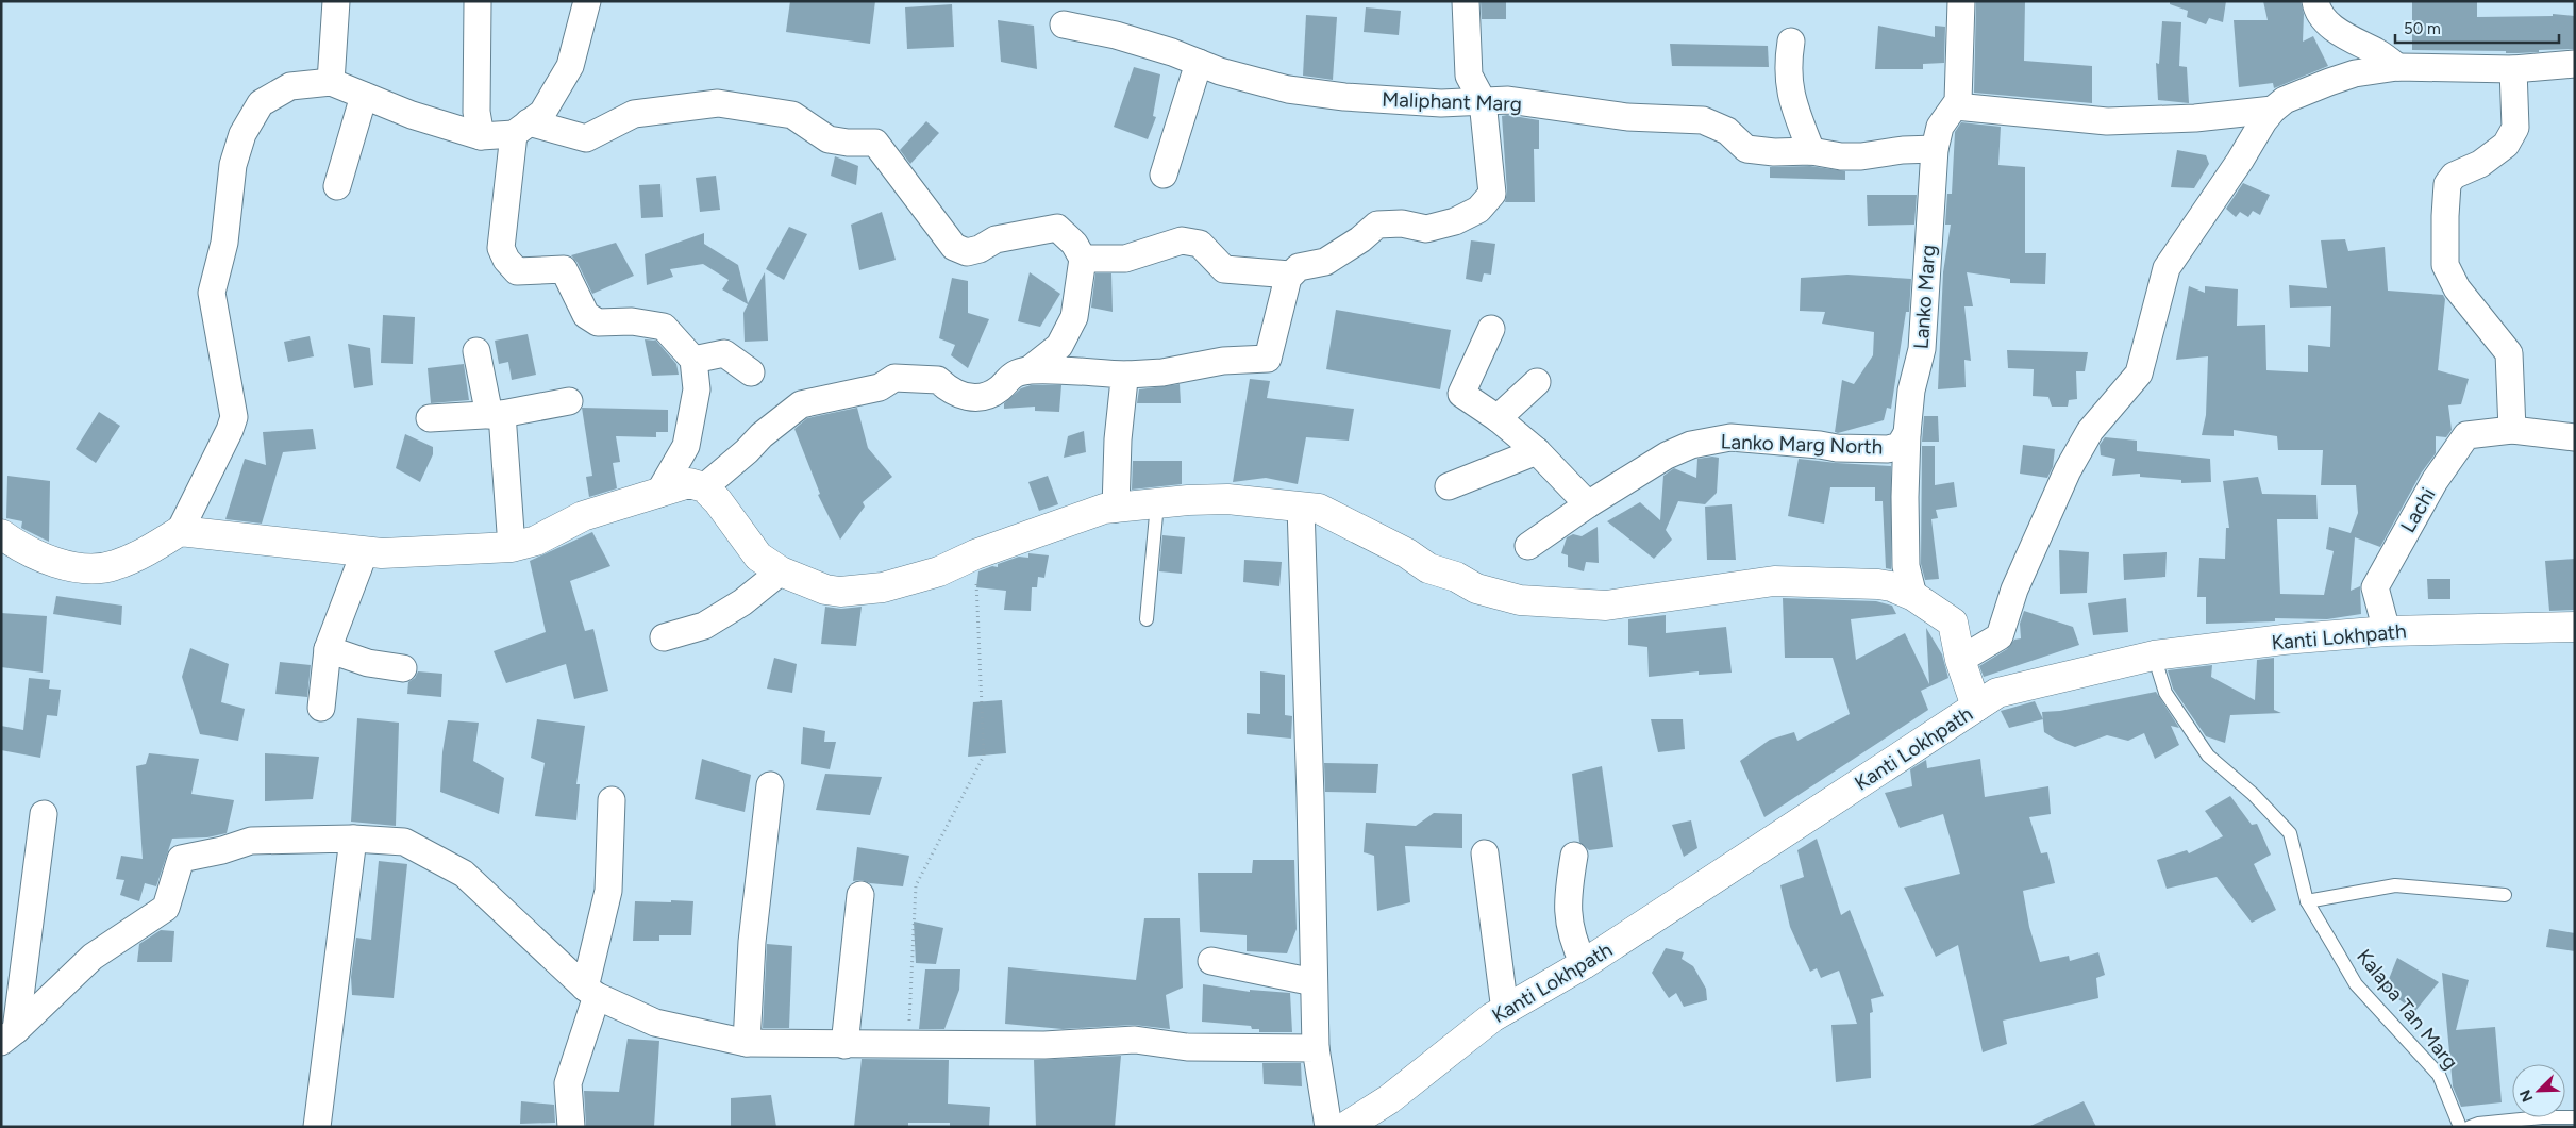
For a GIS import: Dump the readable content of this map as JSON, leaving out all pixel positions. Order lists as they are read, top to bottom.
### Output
{
  "streets": {
    "main road": ["Kanti Lokhpath"],
    "street": [
      "Maliphant Marg",
      "Lanko Marg",
      "Lanko Marg North",
      "Lachi"
    ],
    "lane": ["Kalapa Tan Marg"]
  },
  "crossings": [
    ["Maliphant Marg", "Lanko Marg"],
    ["Lanko Marg", "Lanko Marg North"],
    ["Lachi", "Kanti Lokhpath"],
    ["Kanti Lokhpath", "Kalapa Tan Marg"]
  ],
  "scale_bar": "50 m",
  "north": "bottom left"
}
